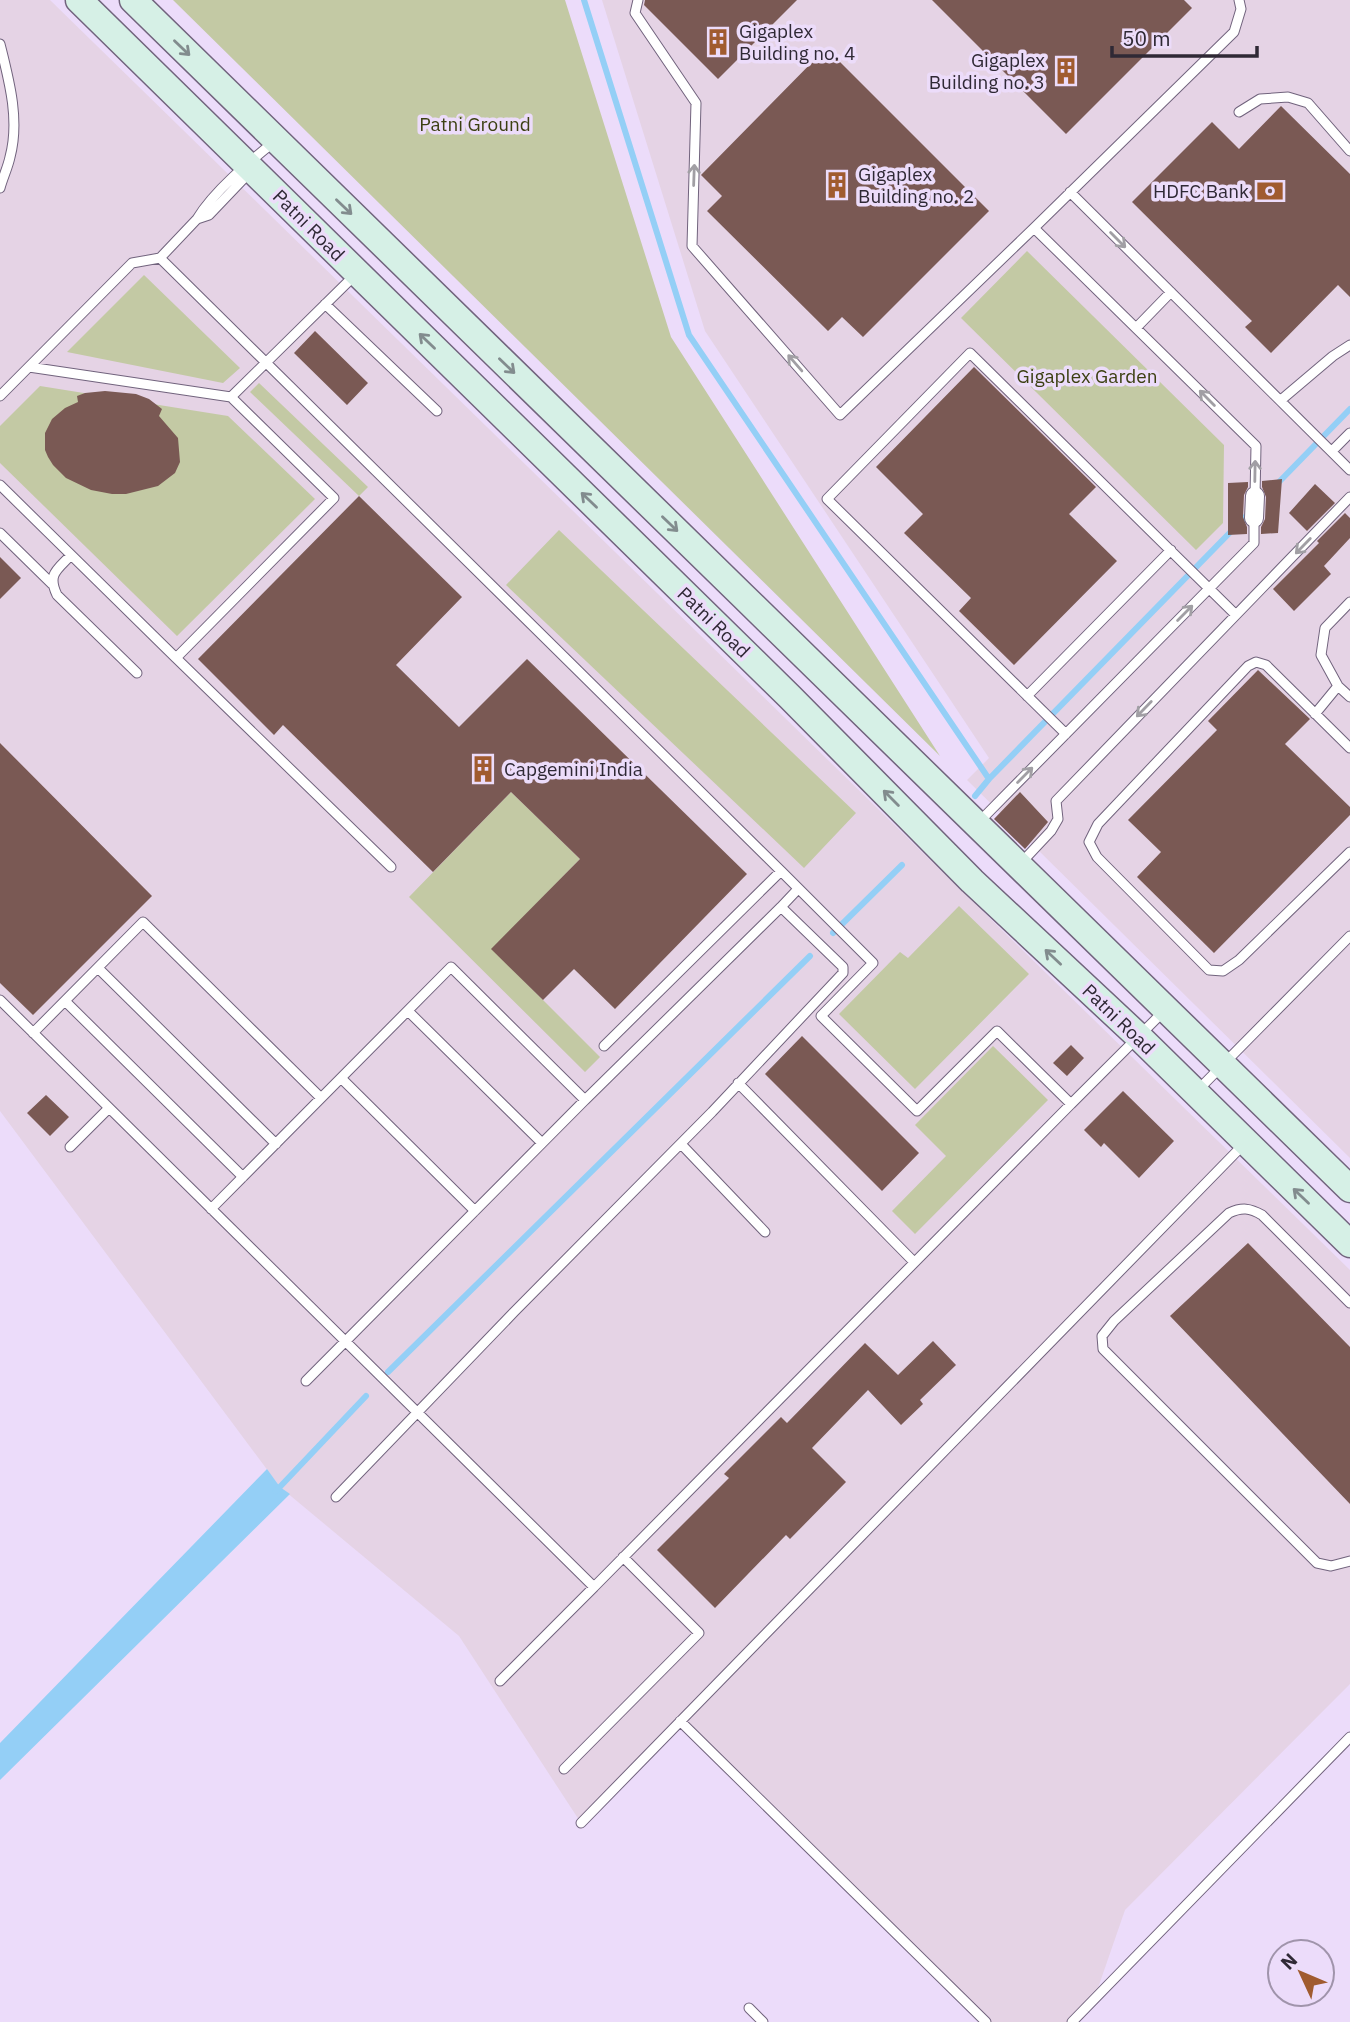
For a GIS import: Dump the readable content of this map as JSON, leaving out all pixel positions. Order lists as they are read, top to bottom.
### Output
{
  "streets": {
    "main road": ["Patni Road"]
  },
  "parks": ["Patni Ground", "Gigaplex Garden"],
  "places": {
    "building": [
      "Gigaplex Building no. 4",
      "Gigaplex Building no. 3",
      "Gigaplex Building no. 2",
      "Capgemini India"
    ],
    "bank": ["HDFC Bank"]
  },
  "scale_bar": "50 m",
  "north": "top left"
}
